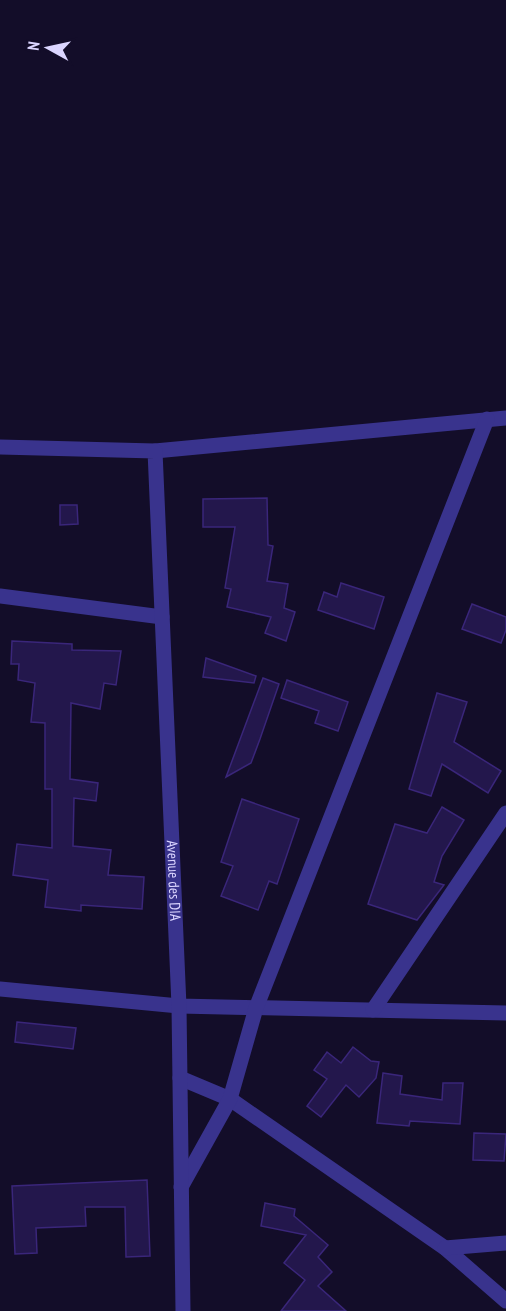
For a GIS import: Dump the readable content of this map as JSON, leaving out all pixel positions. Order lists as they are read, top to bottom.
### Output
{
  "streets": {
    "street": ["Avenue des DIA"]
  },
  "north": "left"
}
